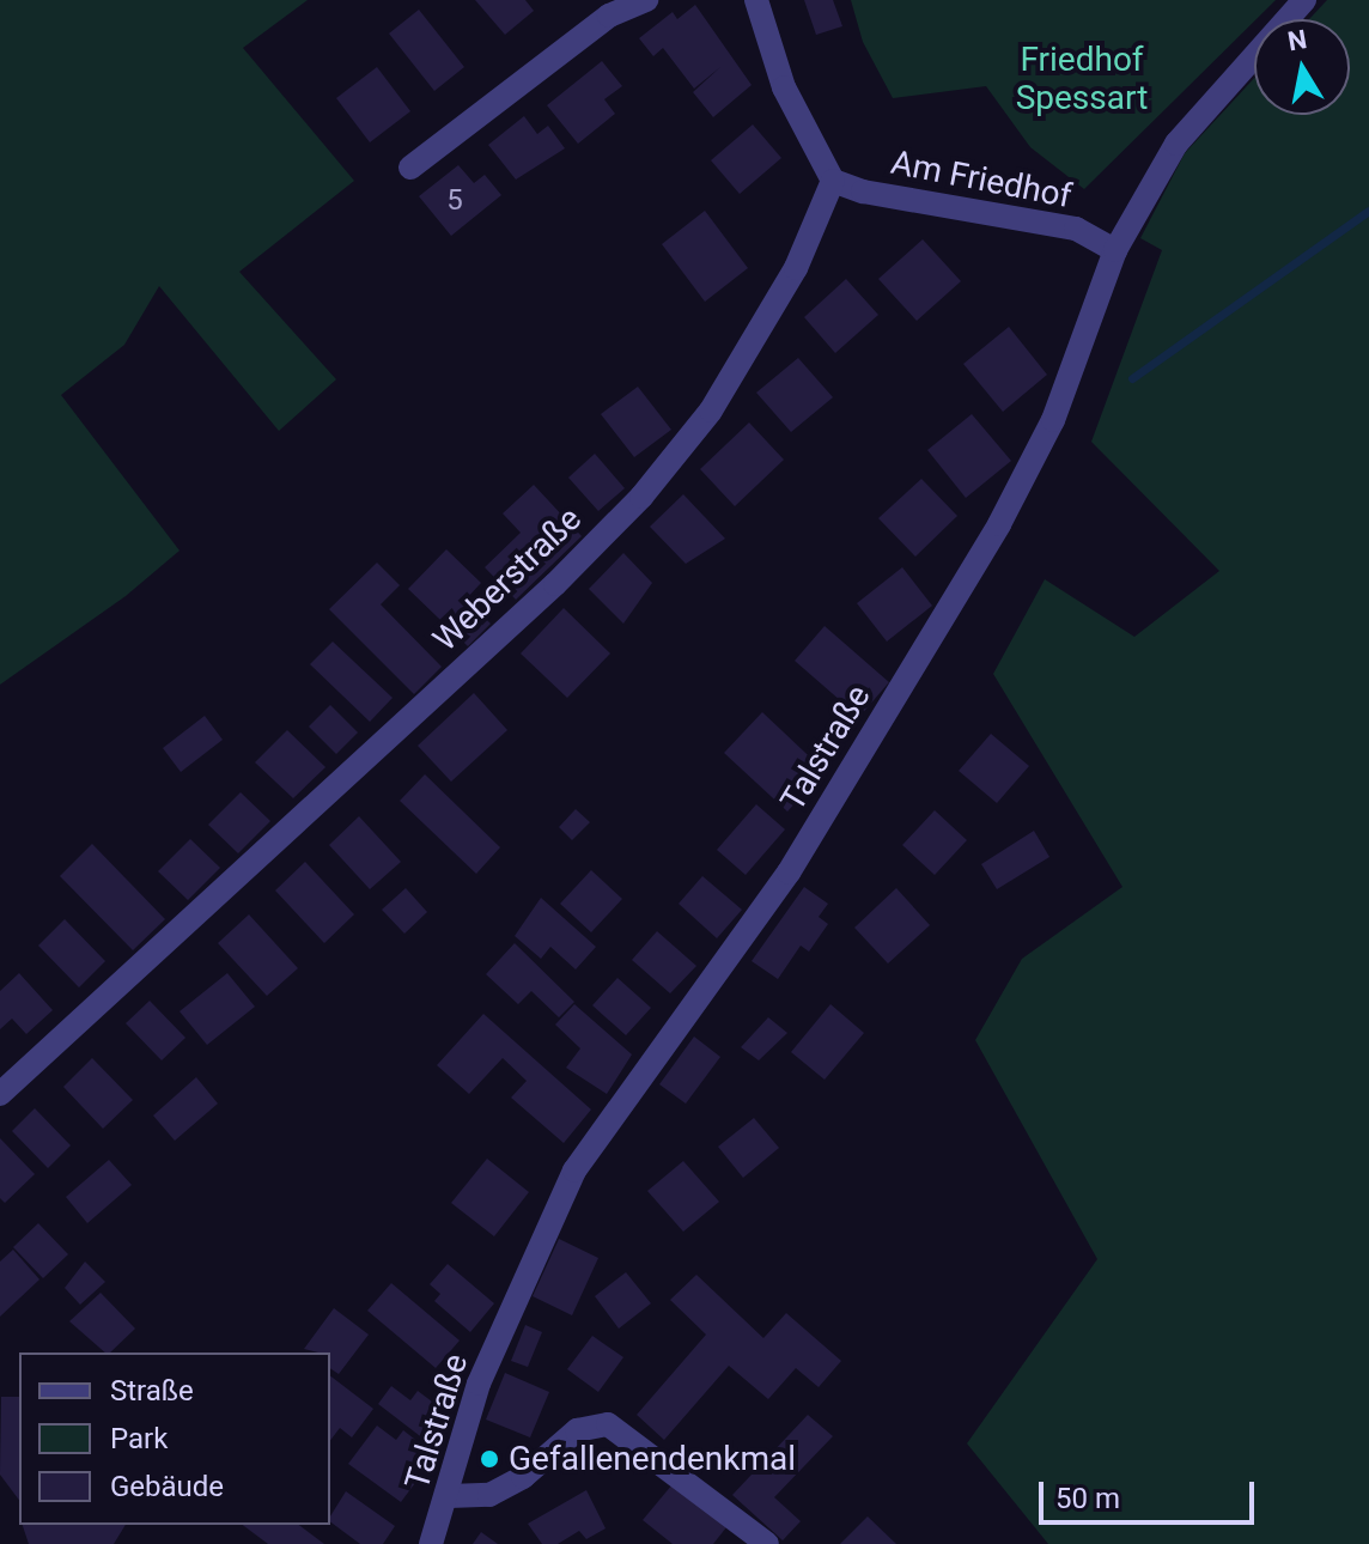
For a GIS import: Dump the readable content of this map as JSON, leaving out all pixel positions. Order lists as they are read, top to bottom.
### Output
{
  "streets": {
    "street": ["Am Friedhof", "Weberstraße", "Talstraße"]
  },
  "crossings": [
    ["Am Friedhof", "Weberstraße"],
    ["Am Friedhof", "Talstraße"]
  ],
  "parks": ["Friedhof Spessart"],
  "places": ["Gefallenendenkmal"],
  "house_numbers": ["5"],
  "legend": ["Straße", "Park", "Gebäude"],
  "scale_bar": "50 m",
  "north": "top"
}
